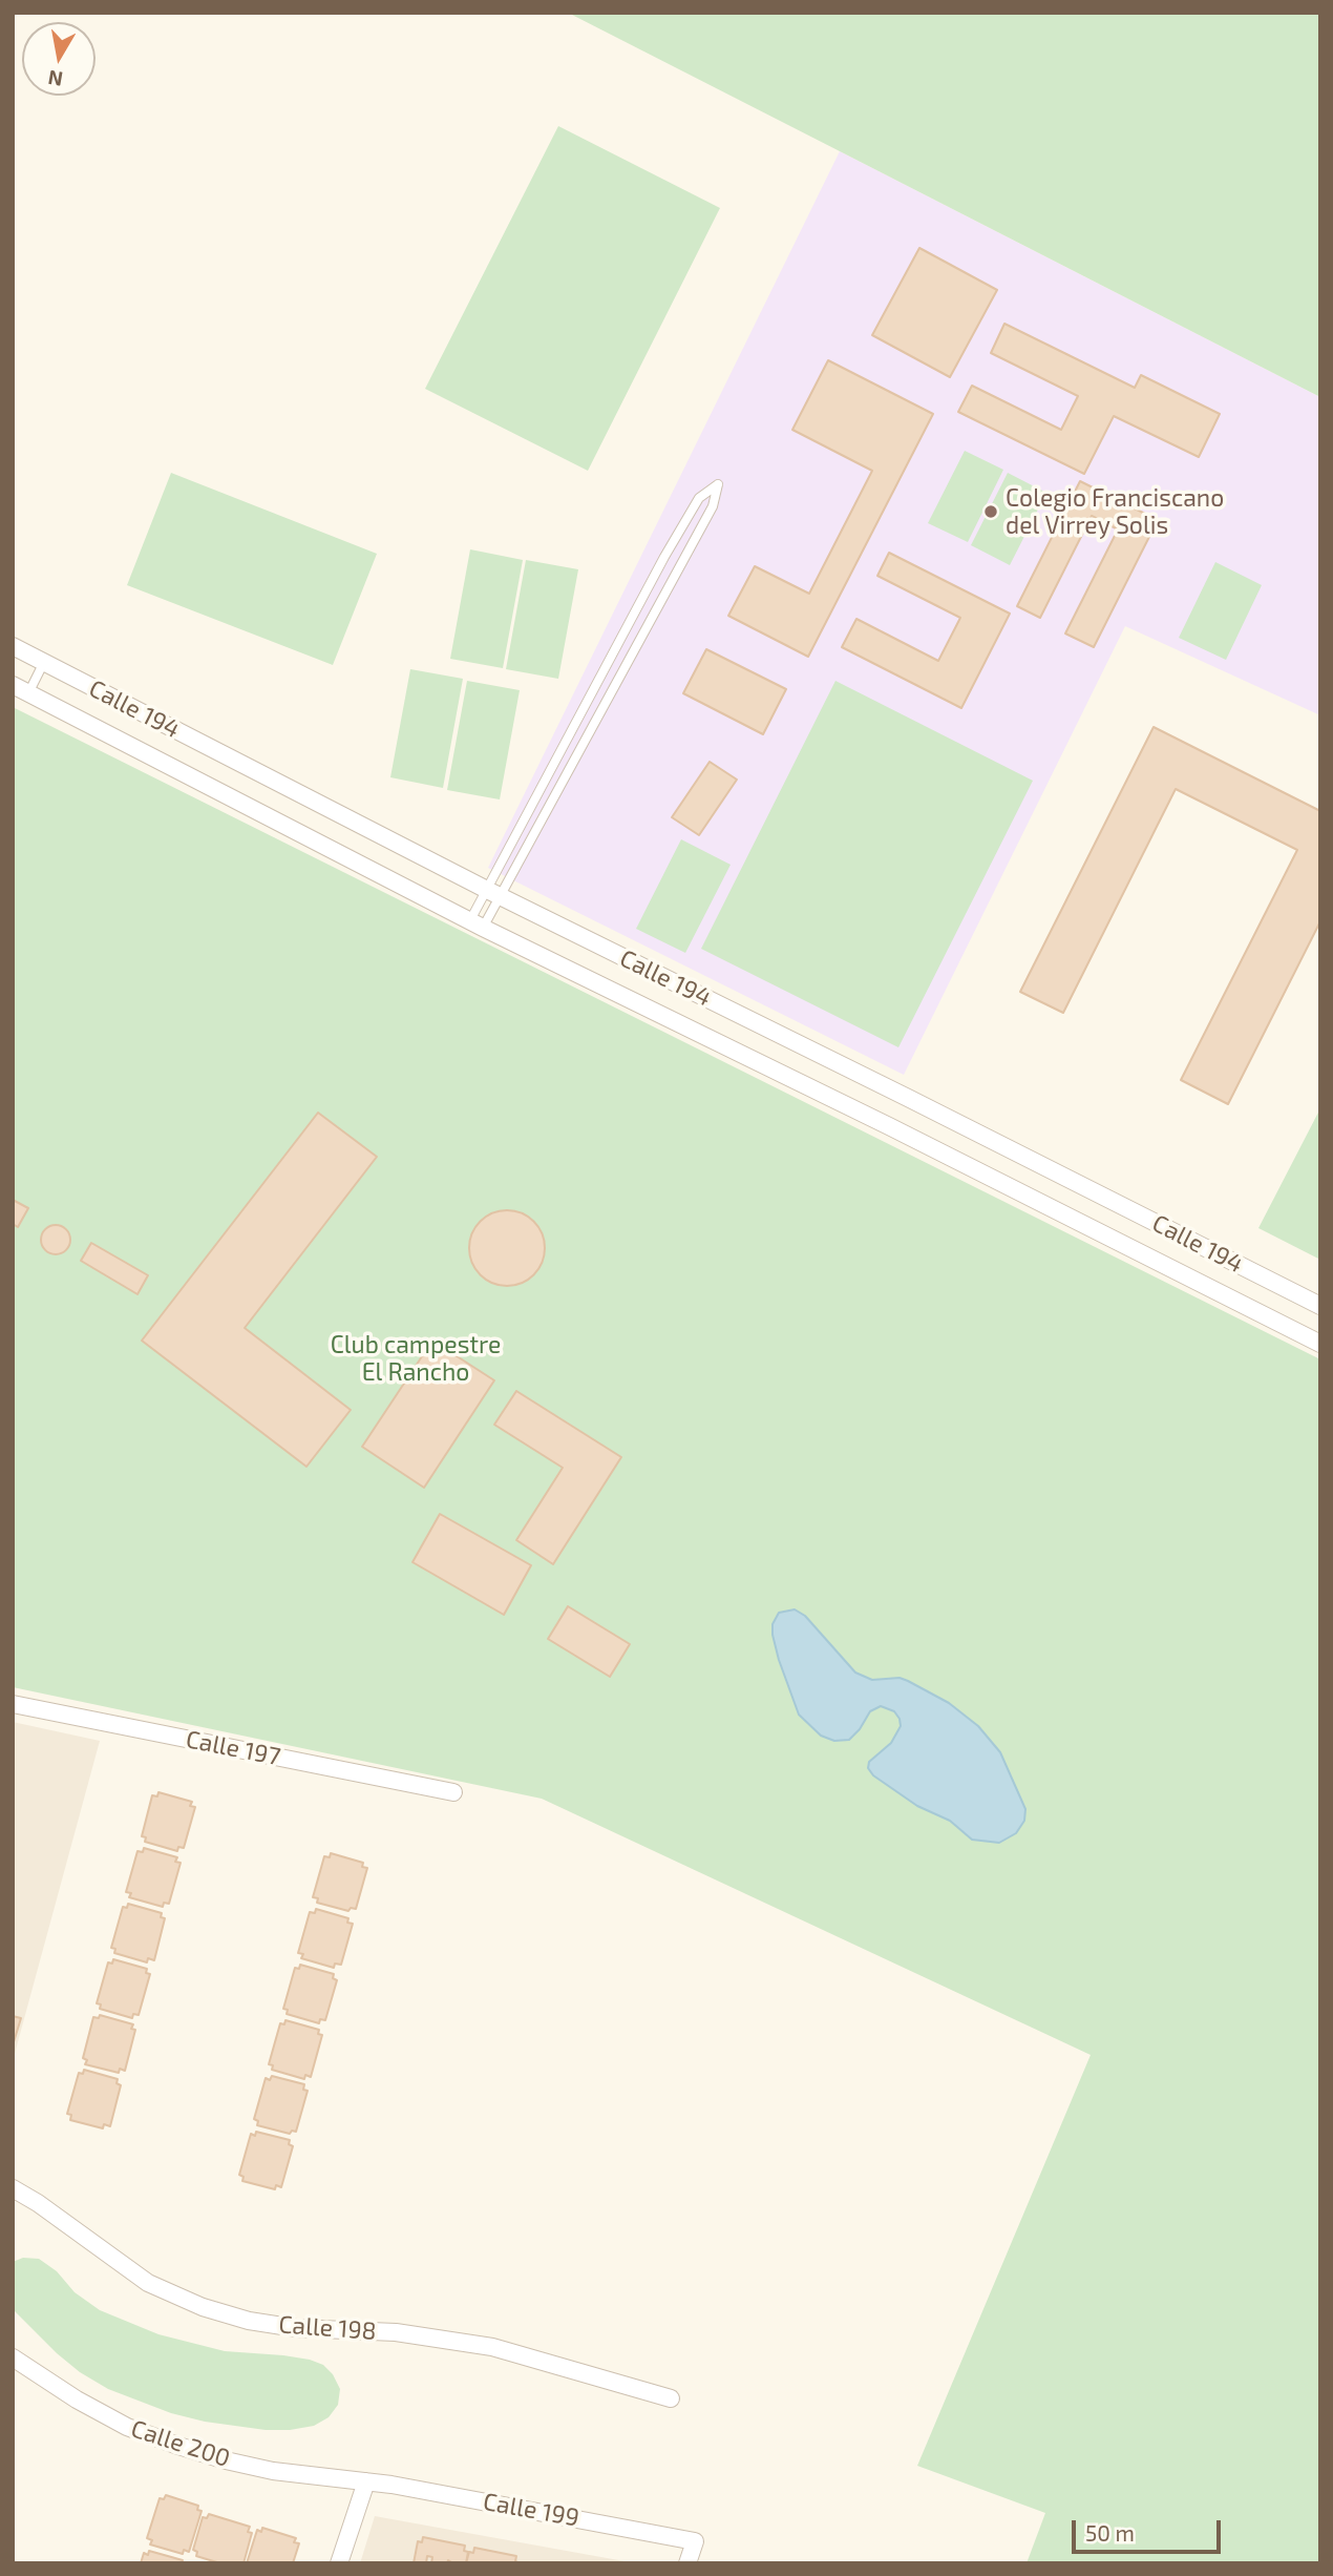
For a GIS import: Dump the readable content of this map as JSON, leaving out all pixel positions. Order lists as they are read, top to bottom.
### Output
{
  "streets": {
    "street": [
      "Calle 194",
      "Calle 197",
      "Calle 198",
      "Calle 200",
      "Calle 199"
    ]
  },
  "crossings": [
    ["Calle 200", "Calle 199"]
  ],
  "parks": ["Club campestre El Rancho"],
  "places": ["Colegio Franciscano del Virrey Solis"],
  "scale_bar": "50 m",
  "north": "bottom"
}
